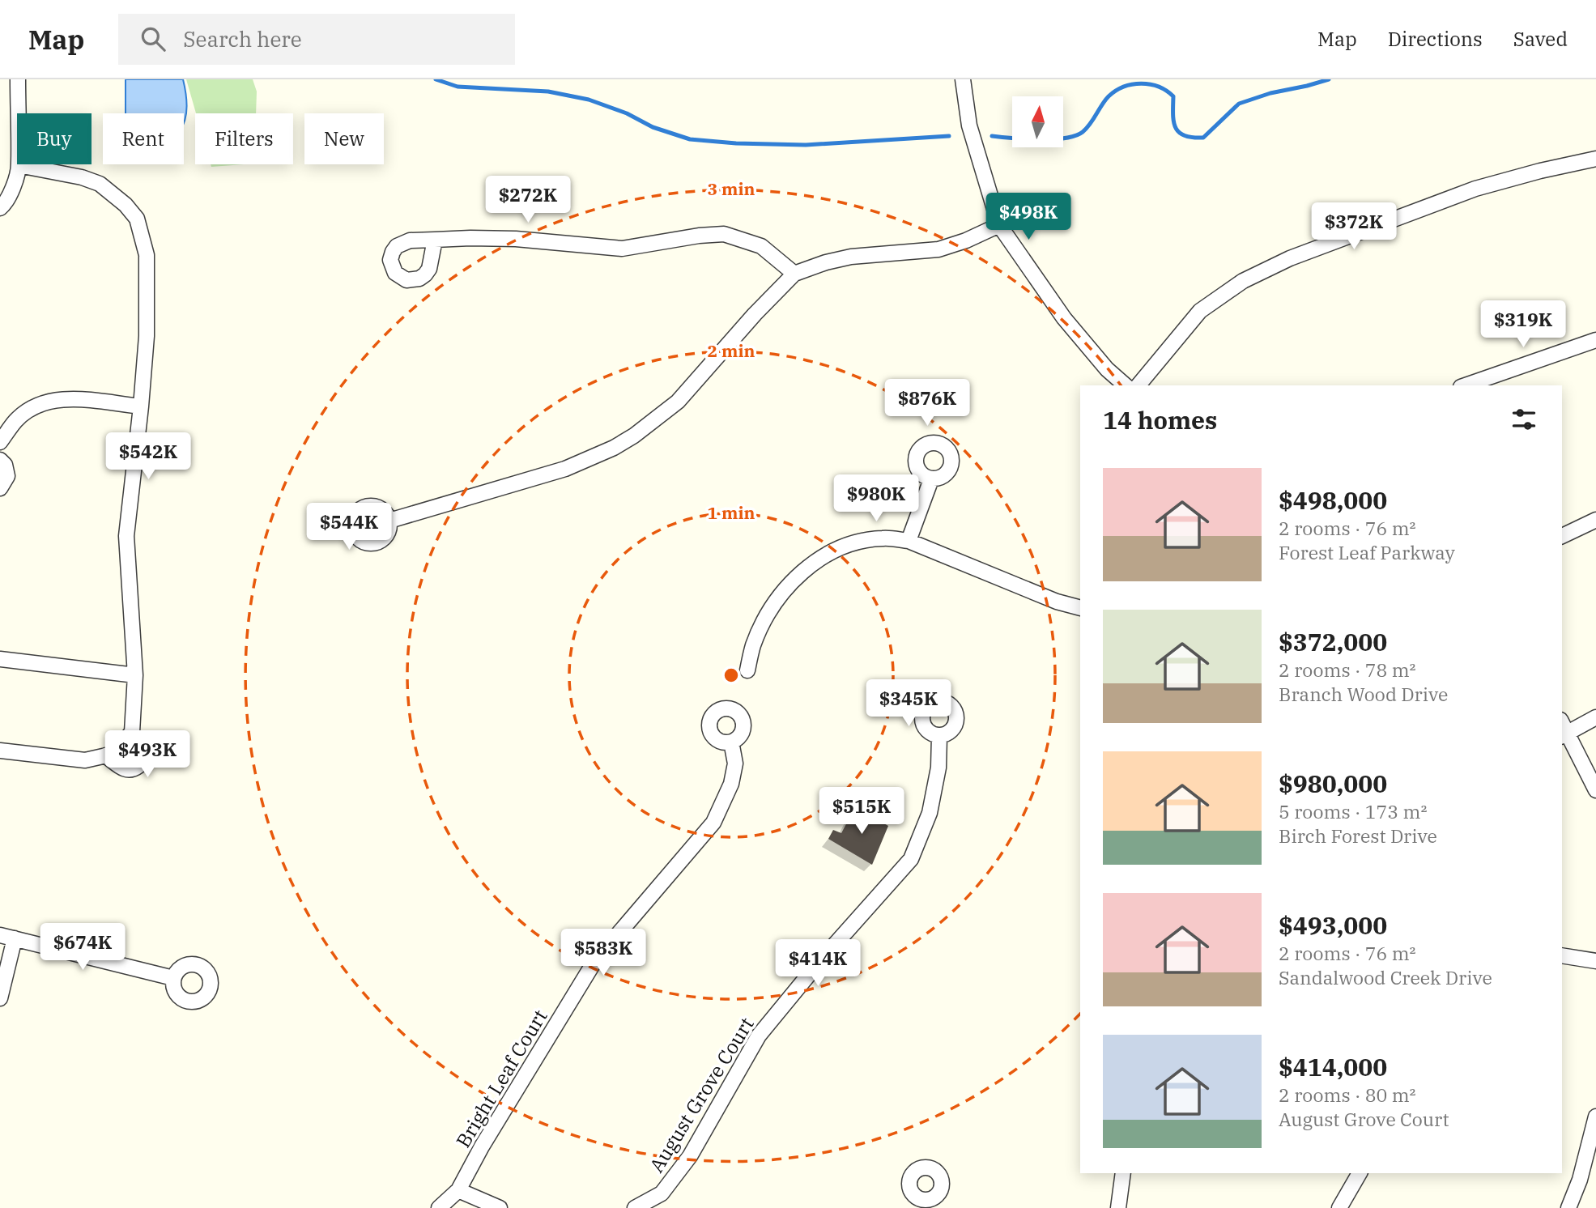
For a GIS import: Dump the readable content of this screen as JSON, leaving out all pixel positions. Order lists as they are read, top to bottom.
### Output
{
  "streets": {
    "street": ["Bright Leaf Court", "August Grove Court"]
  },
  "north": "top",
  "page": {
    "header": "Map",
    "search": "Search here",
    "nav": ["Map", "Directions", "Saved"],
    "chip": [
      "Buy",
      "Rent",
      "Filters",
      "New"
    ],
    "price": [
      "$272K",
      "$498K",
      "$372K",
      "$319K",
      "$876K",
      "$542K",
      "$980K",
      "$544K",
      "$345K",
      "$493K",
      "$515K",
      "$674K",
      "$583K",
      "$414K"
    ],
    "heading": "14 homes",
    "list": [
      {
        "name": "$498,000",
        "note": "2 rooms · 76 m² · Forest Leaf Parkway"
      },
      {
        "name": "$372,000",
        "note": "2 rooms · 78 m² · Branch Wood Drive"
      },
      {
        "name": "$980,000",
        "note": "5 rooms · 173 m² · Birch Forest Drive"
      },
      {
        "name": "$493,000",
        "note": "2 rooms · 76 m² · Sandalwood Creek Drive"
      },
      {
        "name": "$414,000",
        "note": "2 rooms · 80 m² · August Grove Court"
      }
    ]
  },
  "rings": ["3 min", "2 min", "1 min"]
}
